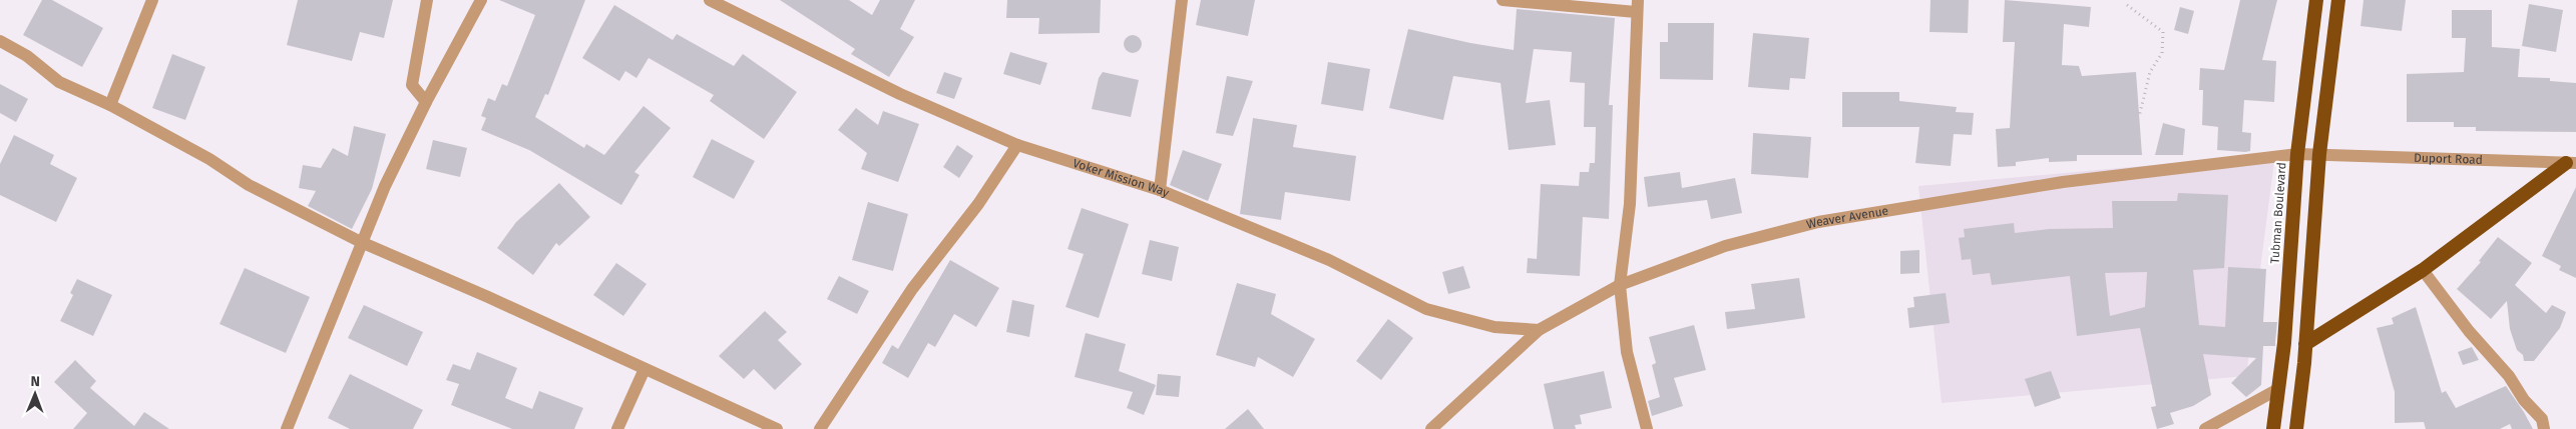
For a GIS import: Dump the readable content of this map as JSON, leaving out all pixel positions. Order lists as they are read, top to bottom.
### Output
{
  "streets": {
    "highway": ["Tubman Boulevard"],
    "street": ["Duport Road", "Voker Mission Way", "Weaver Avenue"]
  },
  "crossings": [
    ["Duport Road", "Weaver Avenue"],
    ["Voker Mission Way", "Weaver Avenue"],
    ["Tubman Boulevard", "Weaver Avenue"]
  ],
  "north": "top"
}
